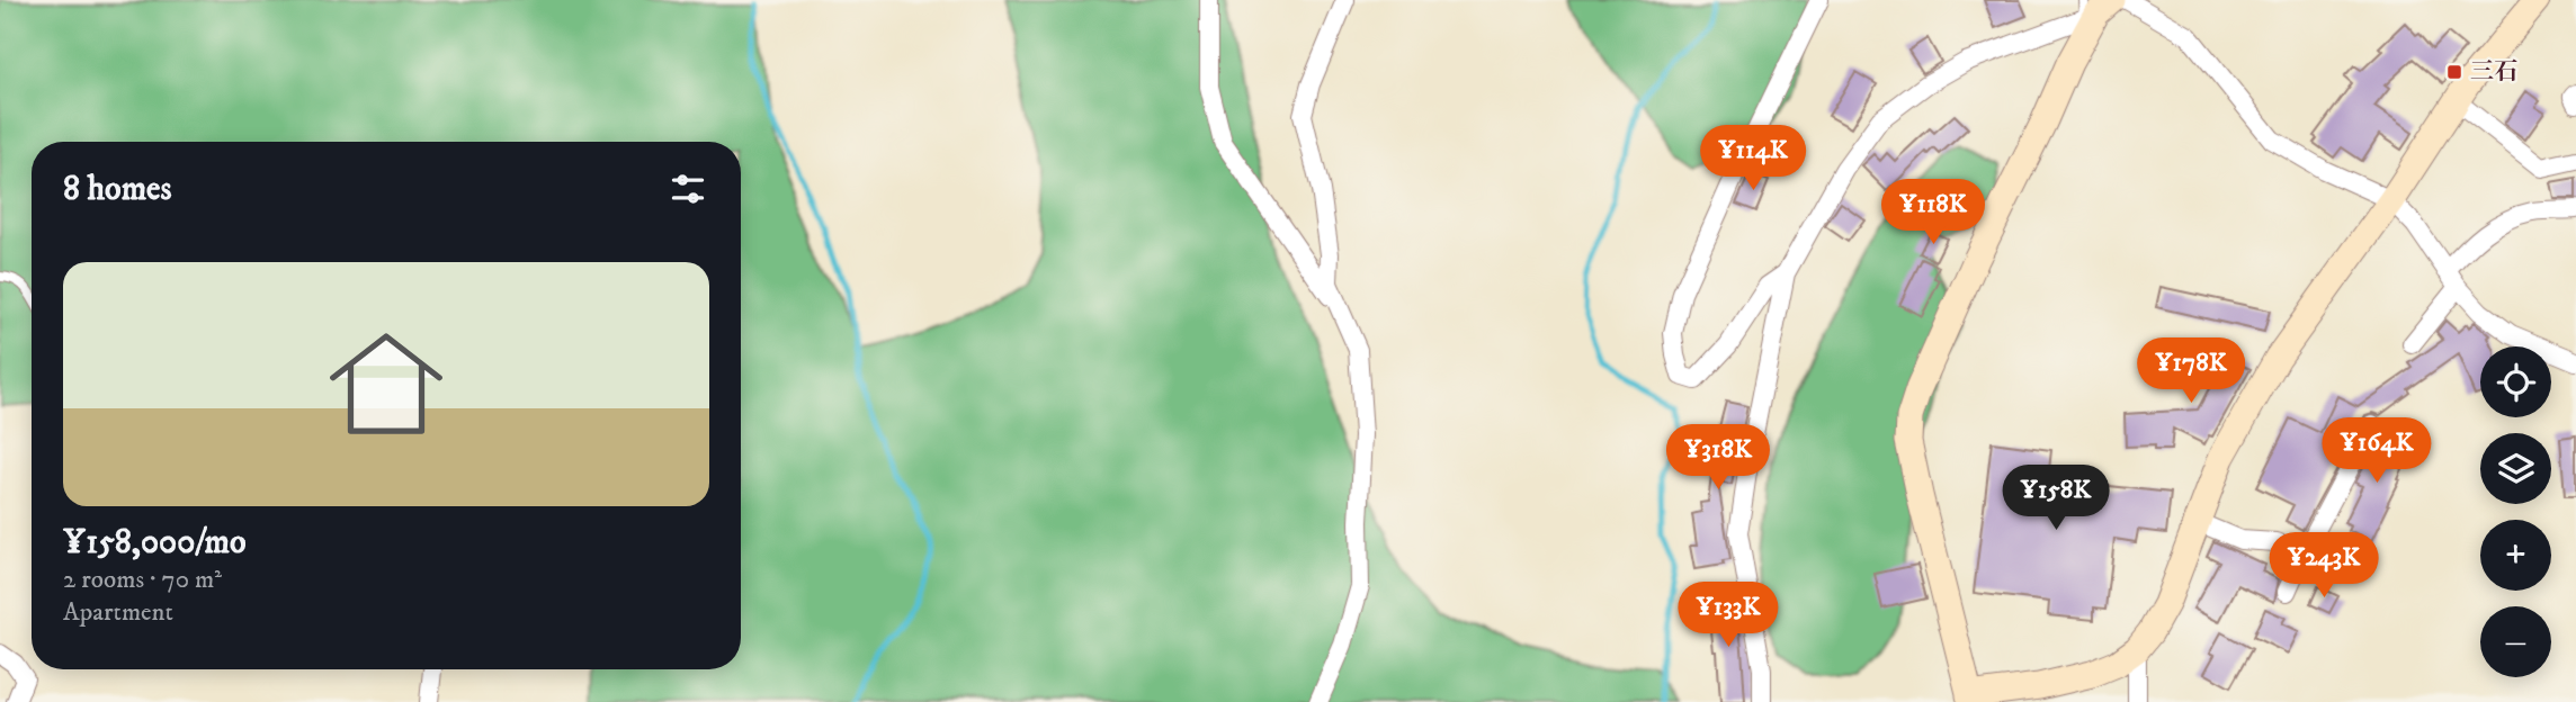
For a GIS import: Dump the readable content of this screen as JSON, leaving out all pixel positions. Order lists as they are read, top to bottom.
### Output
{
  "places": {
    "transit": ["三石"]
  },
  "page": {
    "price": [
      "¥114K",
      "¥118K",
      "¥178K",
      "¥164K",
      "¥318K",
      "¥158K",
      "¥243K",
      "¥133K"
    ],
    "heading": "8 homes",
    "list": [
      {
        "name": "¥158,000/mo",
        "note": "2 rooms · 70 m² · Apartment"
      }
    ],
    "map_buttons": ["+", "−"]
  }
}
